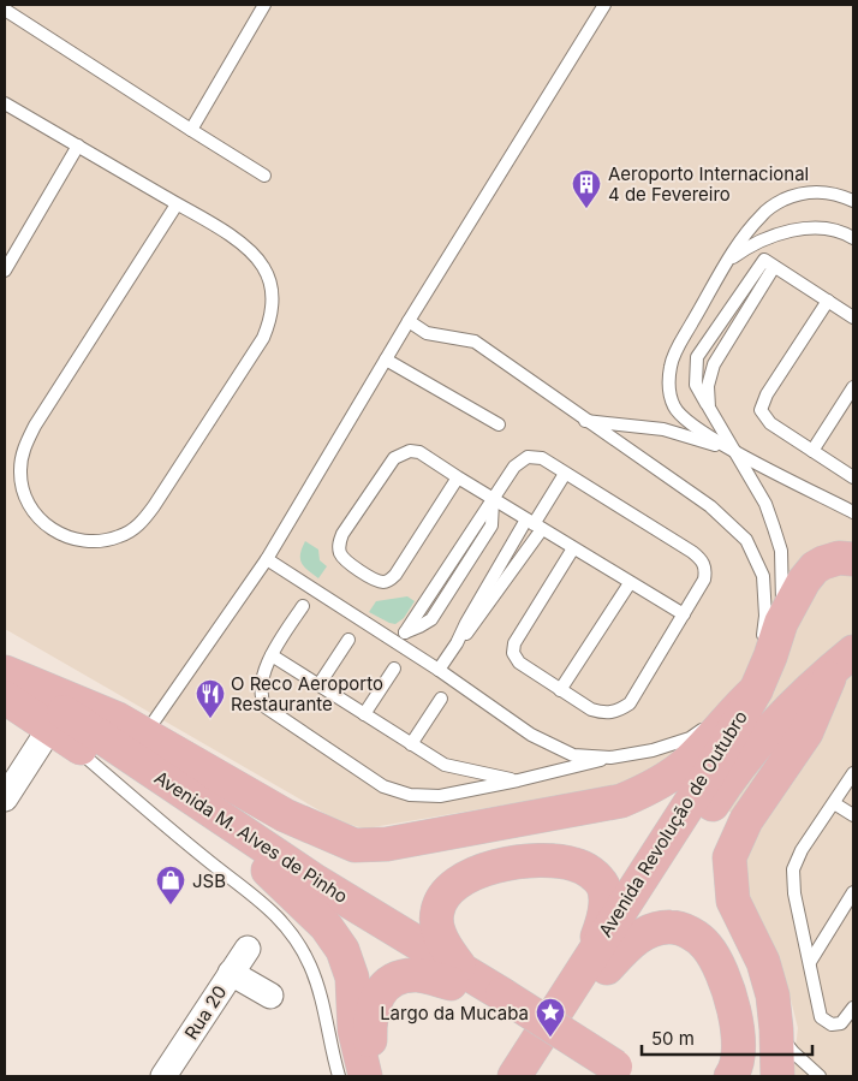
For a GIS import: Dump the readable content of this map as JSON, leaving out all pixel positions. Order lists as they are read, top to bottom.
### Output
{
  "streets": {
    "main road": ["Avenida Revolução de Outubro", "Avenida M. Alves de Pinho"],
    "street": ["Rua 20"]
  },
  "places": {
    "building": ["Aeroporto Internacional 4 de Fevereiro"],
    "restaurant": ["O Reco Aeroporto Restaurante"],
    "shop": ["JSB"],
    "place": ["Largo da Mucaba"]
  },
  "scale_bar": "50 m"
}
